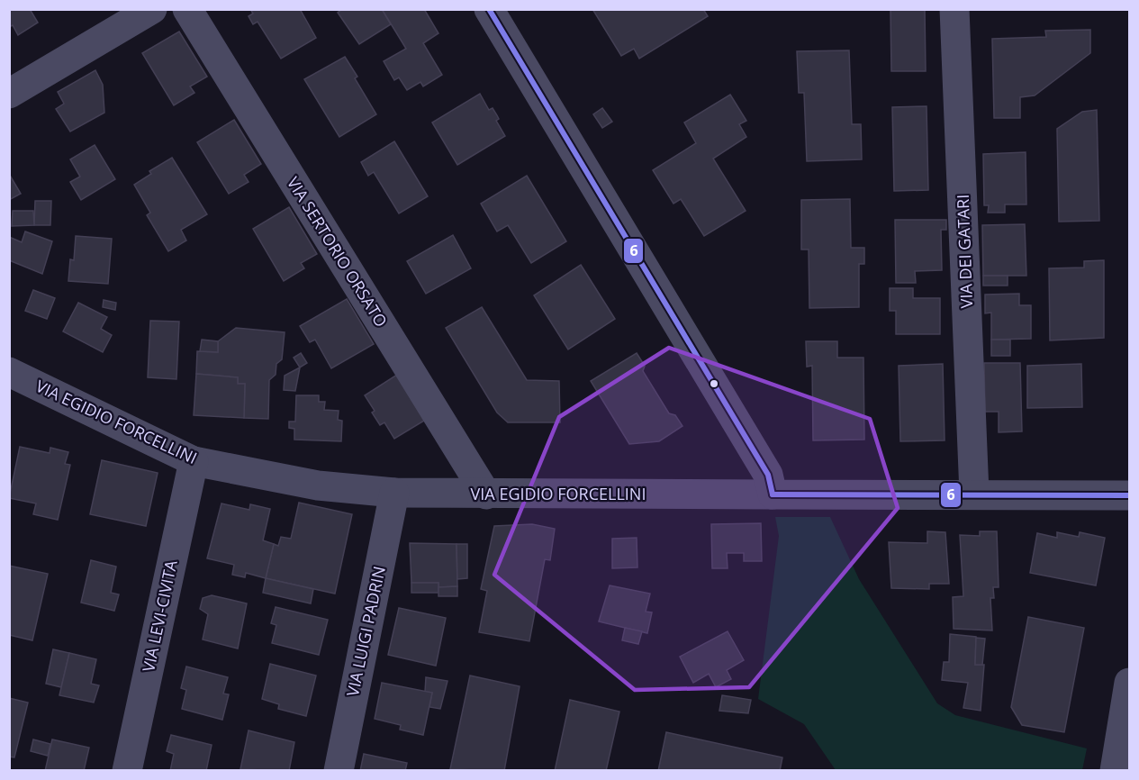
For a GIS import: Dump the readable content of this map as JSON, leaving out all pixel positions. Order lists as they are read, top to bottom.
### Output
{
  "streets": {
    "street": [
      "VIA DEI GATARI",
      "VIA SERTORIO ORSATO",
      "VIA EGIDIO FORCELLINI",
      "VIA LEVI-CIVITA",
      "VIA LUIGI PADRIN"
    ]
  },
  "crossings": [
    ["VIA DEI GATARI", "VIA EGIDIO FORCELLINI"],
    ["VIA SERTORIO ORSATO", "VIA EGIDIO FORCELLINI"],
    ["VIA EGIDIO FORCELLINI", "VIA LEVI-CIVITA"],
    ["VIA EGIDIO FORCELLINI", "VIA LUIGI PADRIN"]
  ],
  "lines": ["transit line 6"]
}
